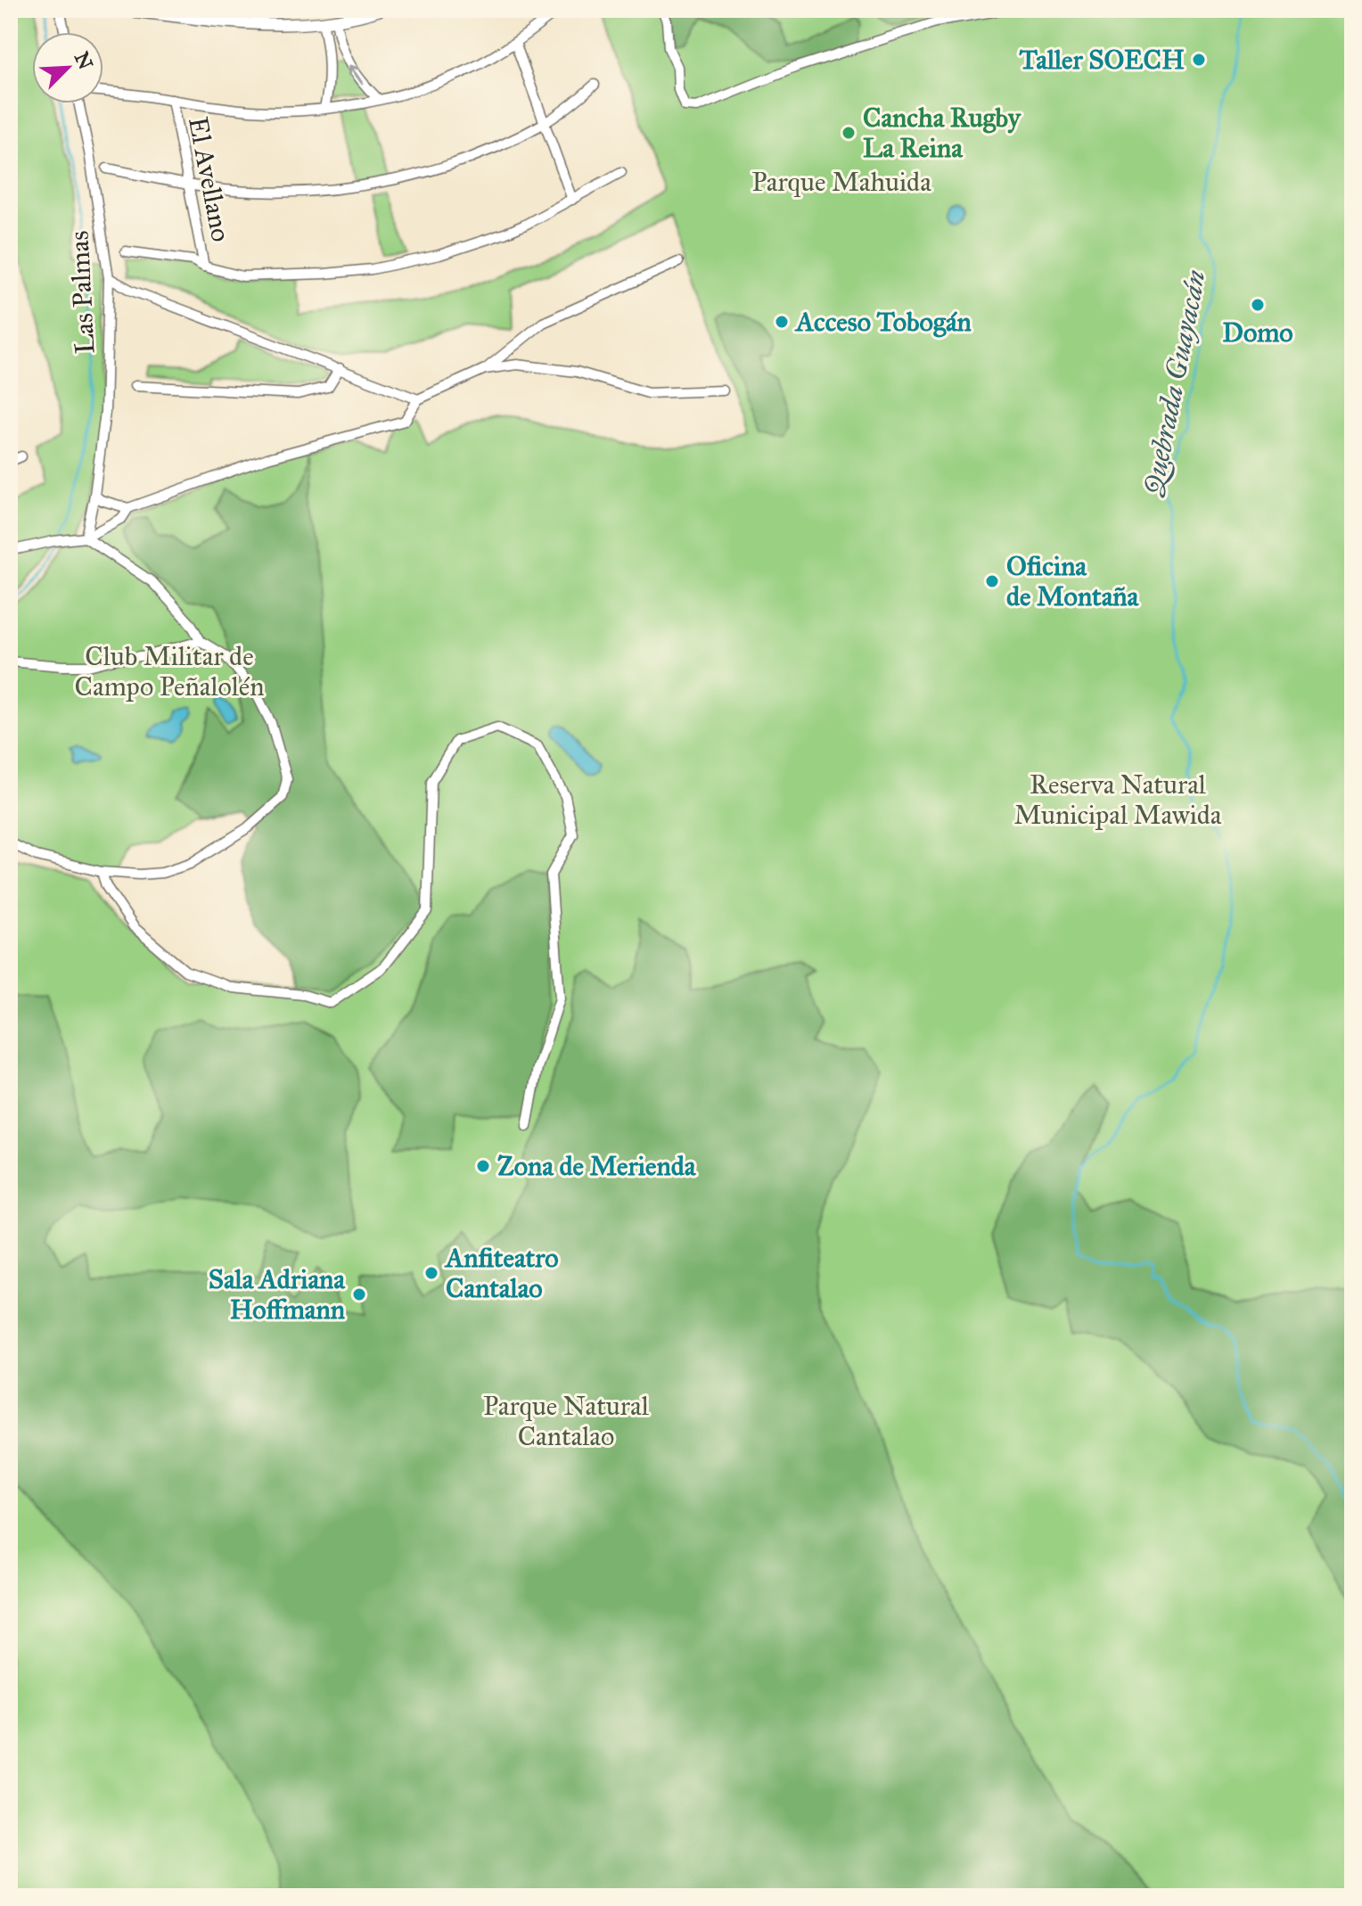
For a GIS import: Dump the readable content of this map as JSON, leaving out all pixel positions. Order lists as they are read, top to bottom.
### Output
{
  "streets": {
    "street": ["El Avellano", "Las Palmas"]
  },
  "water": ["Quebrada Guayacán"],
  "parks": [
    "Parque Mahuida",
    "Club Militar de Campo Peñalolén",
    "Reserva Natural Municipal Mawida",
    "Parque Natural Cantalao"
  ],
  "places": [
    "Taller SOECH",
    "Cancha Rugby La Reina",
    "Domo",
    "Acceso Tobogán",
    "Oficina de Montaña",
    "Zona de Merienda",
    "Anfiteatro Cantalao",
    "Sala Adriana Hoffmann"
  ],
  "north": "top right"
}
